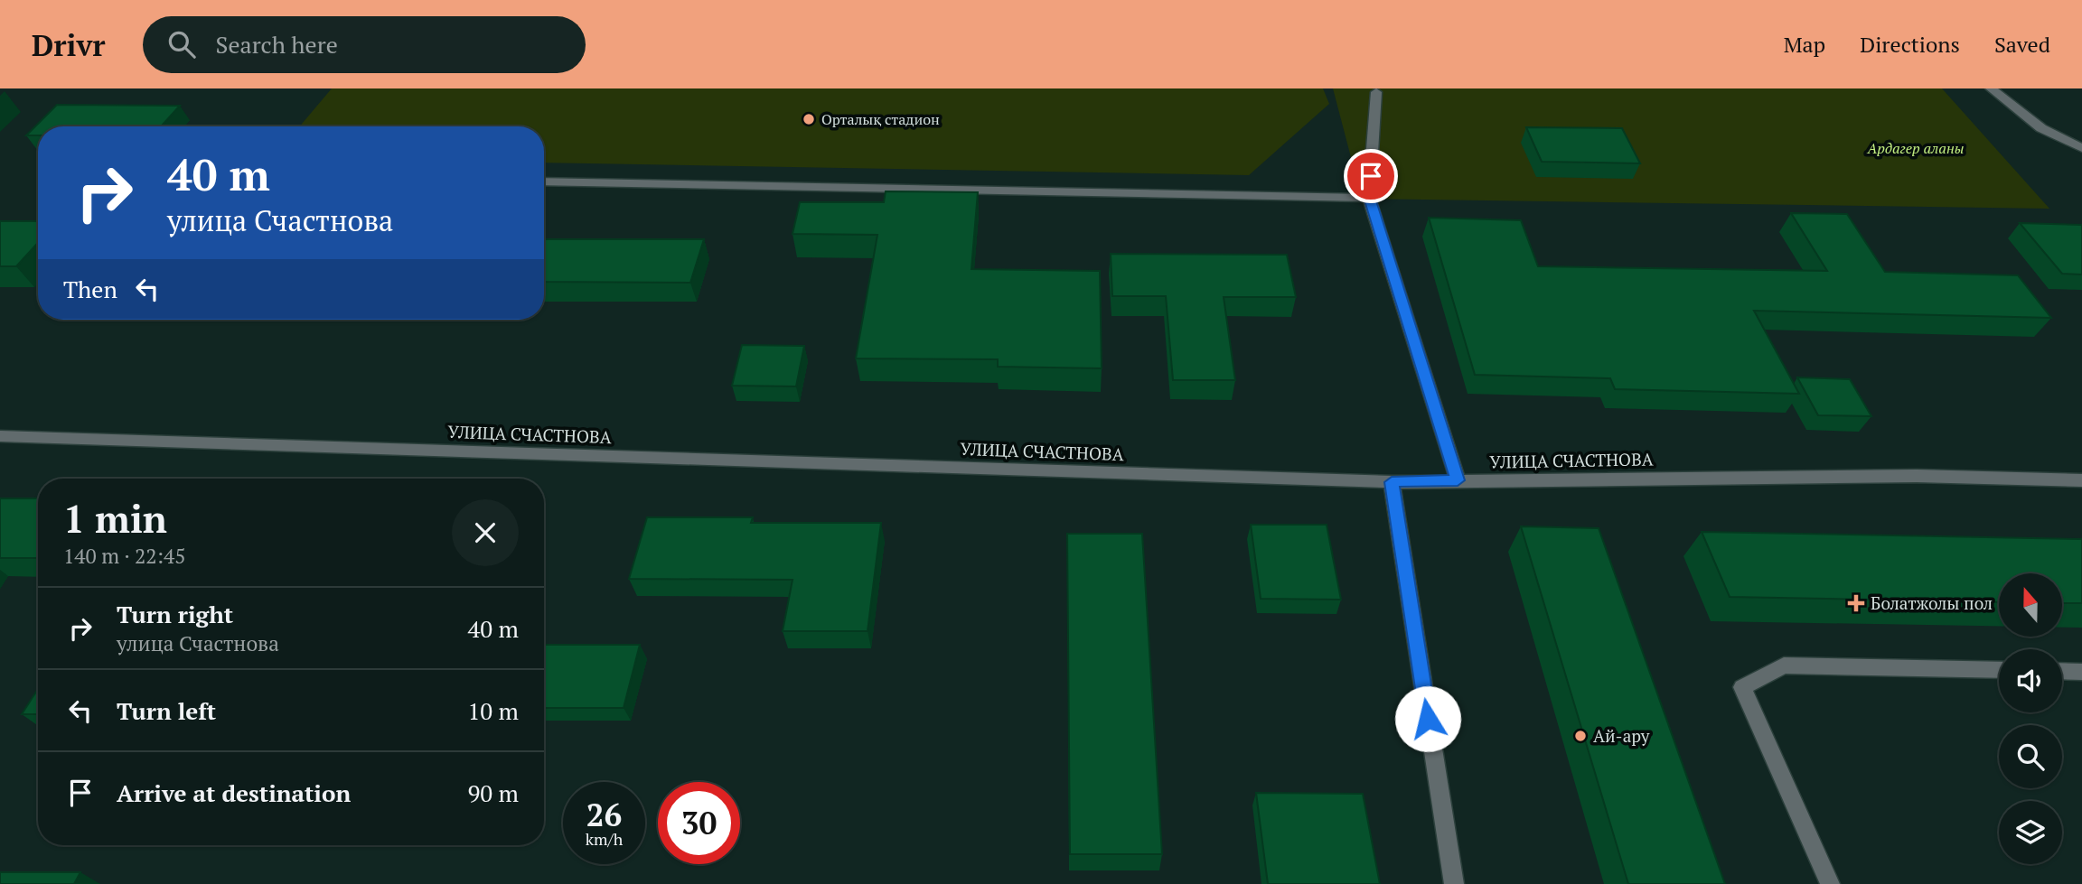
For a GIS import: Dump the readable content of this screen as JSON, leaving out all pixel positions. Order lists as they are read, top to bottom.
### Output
{
  "streets": {
    "street": ["УЛИЦА СЧАСТНОВА"]
  },
  "parks": ["Ардагер аланы"],
  "places": {
    "other": ["Орталық стадион", "Ай-ару"],
    "health": ["Болатжолы пол"]
  },
  "north": "top",
  "page": {
    "header": "Drivr",
    "search": "Search here",
    "nav": ["Map", "Directions", "Saved"],
    "turn": ["40 m", "улица Счастнова"],
    "then": "Then",
    "heading": ["1 min", "140 m · 22:45"],
    "list": [
      {
        "name": "Turn right",
        "note": "улица Счастнова",
        "value": "40 m"
      },
      {
        "name": "Turn left",
        "value": "10 m"
      },
      {
        "name": "Arrive at destination",
        "value": "90 m"
      }
    ],
    "speed": "26 km/h",
    "limit": "30"
  }
}
